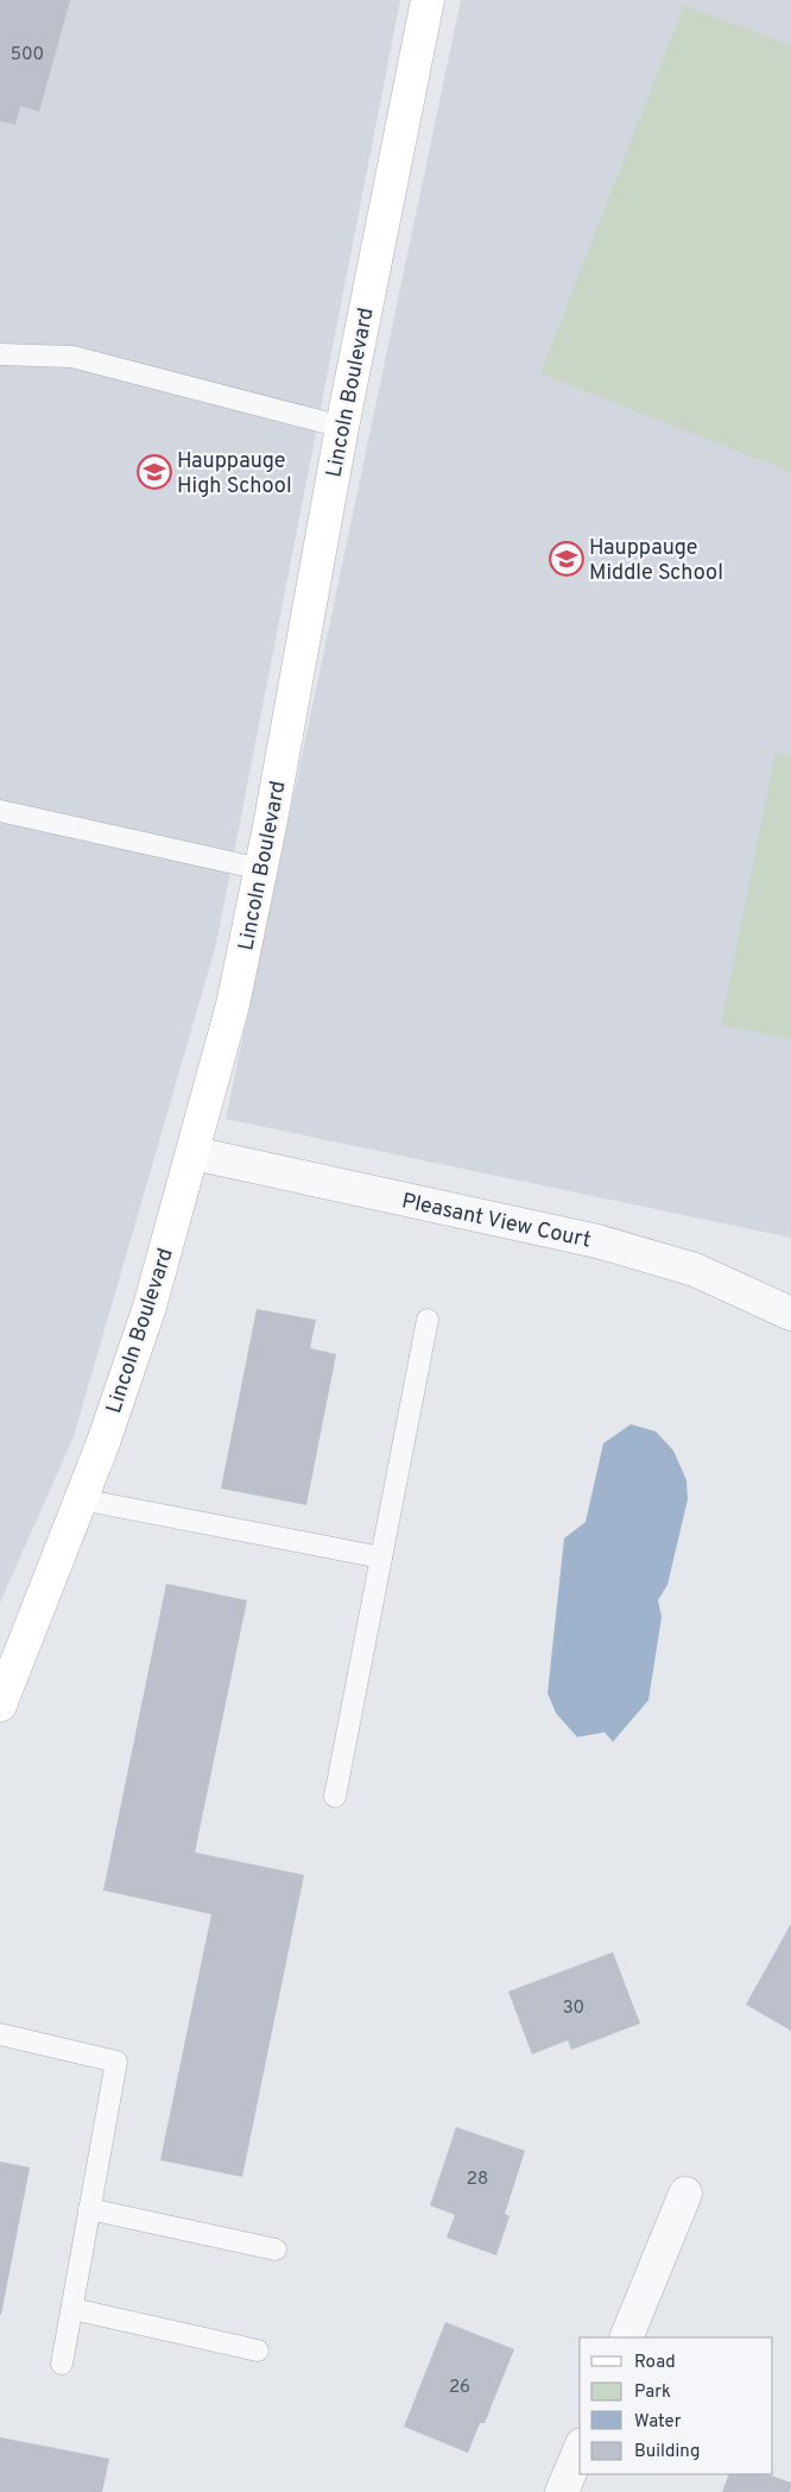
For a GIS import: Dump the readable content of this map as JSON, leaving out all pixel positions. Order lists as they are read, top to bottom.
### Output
{
  "streets": {
    "street": ["Lincoln Boulevard", "Pleasant View Court"]
  },
  "crossings": [
    ["Lincoln Boulevard", "Pleasant View Court"]
  ],
  "places": {
    "school or university": ["Hauppauge High School", "Hauppauge Middle School"]
  },
  "house_numbers": [
    "500",
    "30",
    "28",
    "26"
  ],
  "legend": [
    "Road",
    "Park",
    "Water",
    "Building"
  ]
}
